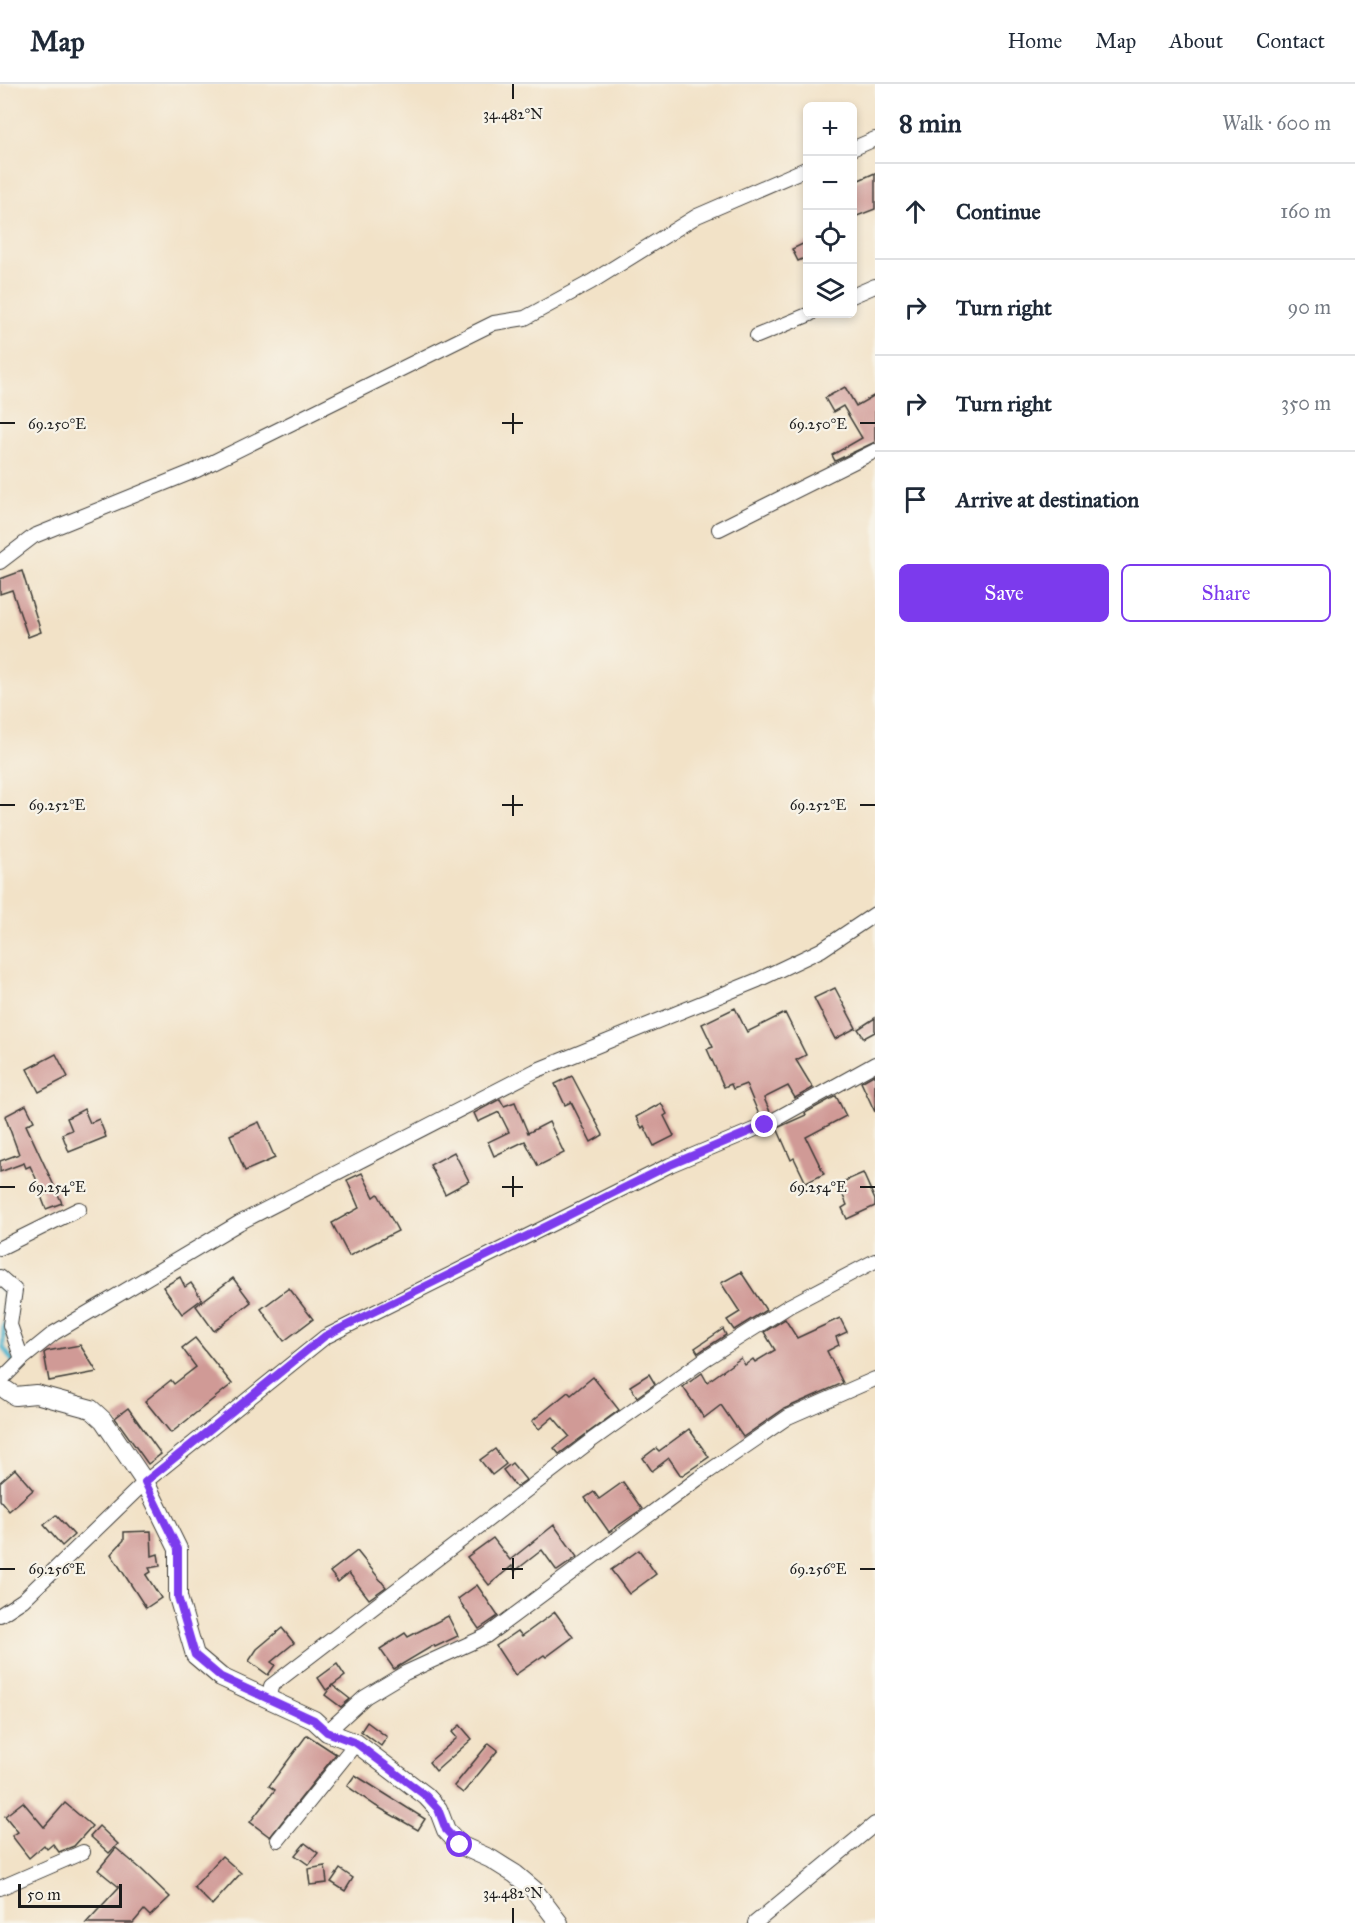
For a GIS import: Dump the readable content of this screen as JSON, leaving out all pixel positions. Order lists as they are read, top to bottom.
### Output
{
  "scale_bar": "50 m",
  "page": {
    "header": "Map",
    "nav": [
      "Home",
      "Map",
      "About",
      "Contact"
    ],
    "heading": ["8 min", "Walk · 600 m"],
    "map_buttons": ["+", "−"],
    "list": [
      ["Continue", "160 m"],
      ["Turn right", "90 m"],
      ["Turn right", "350 m"],
      "Arrive at destination"
    ],
    "buttons": ["Save", "Share"],
    "scale": "50 m"
  },
  "coordinates": [
    "34.482°N",
    "69.250°E",
    "69.252°E",
    "69.254°E",
    "69.256°E"
  ]
}
